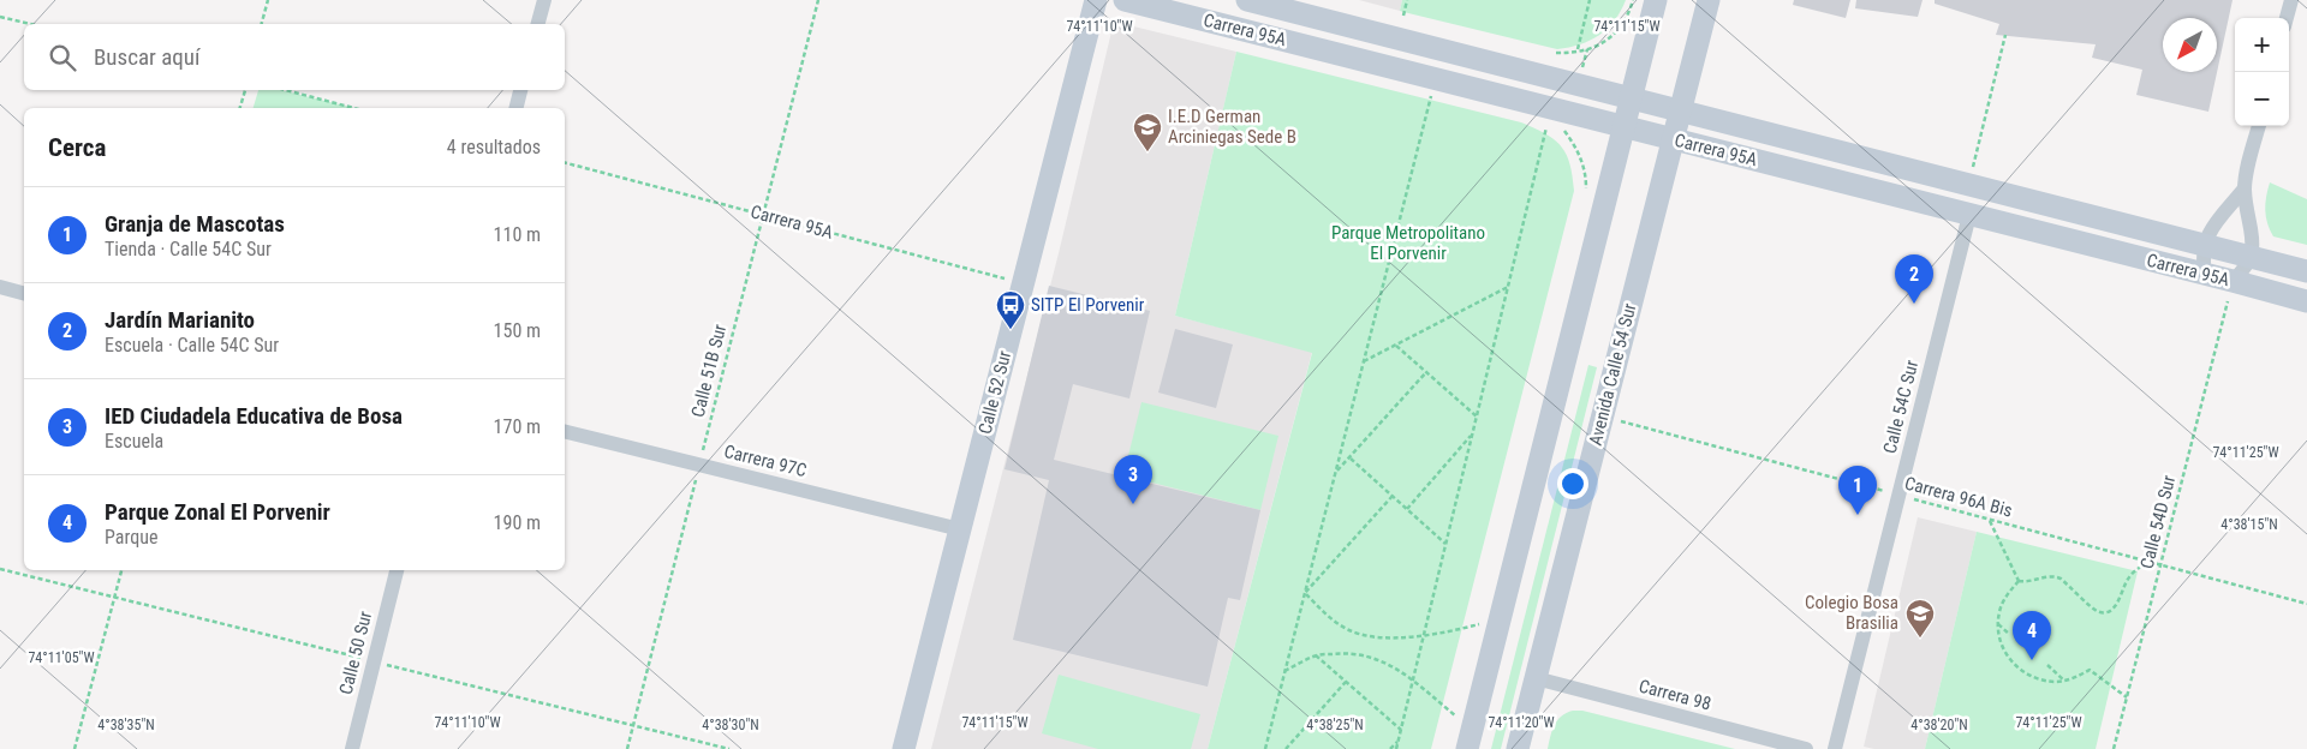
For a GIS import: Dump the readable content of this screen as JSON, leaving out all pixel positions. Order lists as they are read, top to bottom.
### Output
{
  "streets": {
    "street": [
      "Carrera 95A",
      "Avenida Calle 54 Sur",
      "Calle 52 Sur",
      "Calle 54C Sur",
      "Carrera 97C",
      "Calle 50 Sur",
      "Carrera 98"
    ],
    "path": ["Calle 51B Sur", "Carrera 96A Bis", "Calle 54D Sur"]
  },
  "crossings": [
    ["Carrera 95A", "Calle 51B Sur"],
    ["Carrera 95A", "Avenida Calle 54 Sur"],
    ["Carrera 95A", "Calle 52 Sur"],
    ["Carrera 95A", "Calle 54C Sur"],
    ["Carrera 95A", "Calle 54D Sur"],
    ["Calle 51B Sur", "Carrera 97C"],
    ["Avenida Calle 54 Sur", "Carrera 96A Bis"],
    ["Avenida Calle 54 Sur", "Carrera 98"],
    ["Calle 52 Sur", "Carrera 97C"],
    ["Calle 54C Sur", "Carrera 96A Bis"],
    ["Carrera 96A Bis", "Calle 54D Sur"]
  ],
  "parks": ["Parque Metropolitano El Porvenir"],
  "places": {
    "school or university": ["I.E.D German Arciniegas Sede B", "Colegio Bosa Brasilia"],
    "bus stop": ["SITP El Porvenir"]
  },
  "north": "bottom left",
  "page": {
    "map_buttons": ["+", "−"],
    "search": "Buscar aquí",
    "heading": ["Cerca", "4 resultados"],
    "list": [
      {
        "mark": "1",
        "name": "Granja de Mascotas",
        "note": "Tienda · Calle 54C Sur",
        "value": "110 m"
      },
      {
        "mark": "2",
        "name": "Jardín Marianito",
        "note": "Escuela · Calle 54C Sur",
        "value": "150 m"
      },
      {
        "mark": "3",
        "name": "IED Ciudadela Educativa de Bosa",
        "note": "Escuela",
        "value": "170 m"
      },
      {
        "mark": "4",
        "name": "Parque Zonal El Porvenir",
        "note": "Parque",
        "value": "190 m"
      }
    ],
    "pins": [
      "2",
      "3",
      "1",
      "4"
    ]
  },
  "coordinates": [
    "74°11'10\"W",
    "74°11'15\"W",
    "74°11'25\"W",
    "4°38'15\"N",
    "74°11'05\"W",
    "74°11'20\"W",
    "4°38'35\"N",
    "4°38'30\"N",
    "4°38'25\"N",
    "4°38'20\"N"
  ]
}
